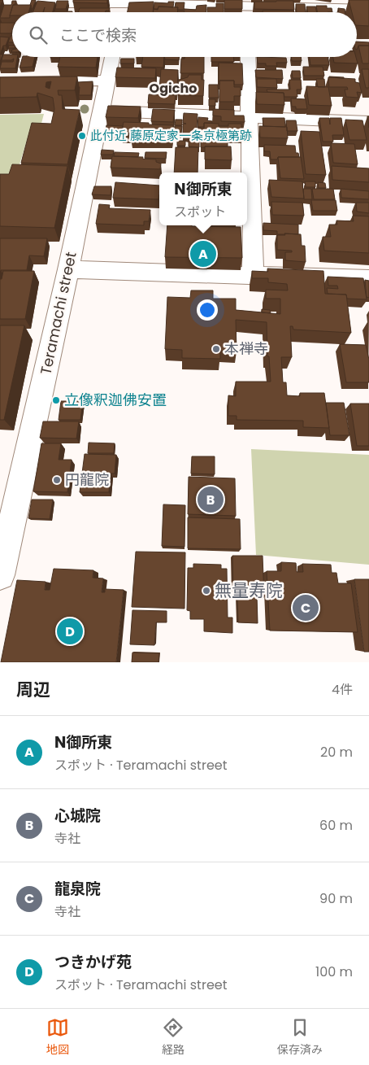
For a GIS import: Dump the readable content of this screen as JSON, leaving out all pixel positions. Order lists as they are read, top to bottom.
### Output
{
  "streets": {
    "street": ["Teramachi street"]
  },
  "districts": ["Ogicho"],
  "places": [
    "此付近 藤原定家一条京極第跡",
    "本禅寺",
    "立像釈迦佛安置",
    "円龍院",
    "無量寿院"
  ],
  "page": {
    "search": "ここで検索",
    "popup": ["N御所東", "スポット"],
    "pins": [
      "A",
      "B",
      "C",
      "D"
    ],
    "heading": ["周辺", "4件"],
    "list": [
      {
        "mark": "A",
        "name": "N御所東",
        "note": "スポット · Teramachi street",
        "value": "20 m"
      },
      {
        "mark": "B",
        "name": "心城院",
        "note": "寺社",
        "value": "60 m"
      },
      {
        "mark": "C",
        "name": "龍泉院",
        "note": "寺社",
        "value": "90 m"
      },
      {
        "mark": "D",
        "name": "つきかげ苑",
        "note": "スポット · Teramachi street",
        "value": "100 m"
      }
    ],
    "nav": ["地図", "経路", "保存済み"]
  }
}
